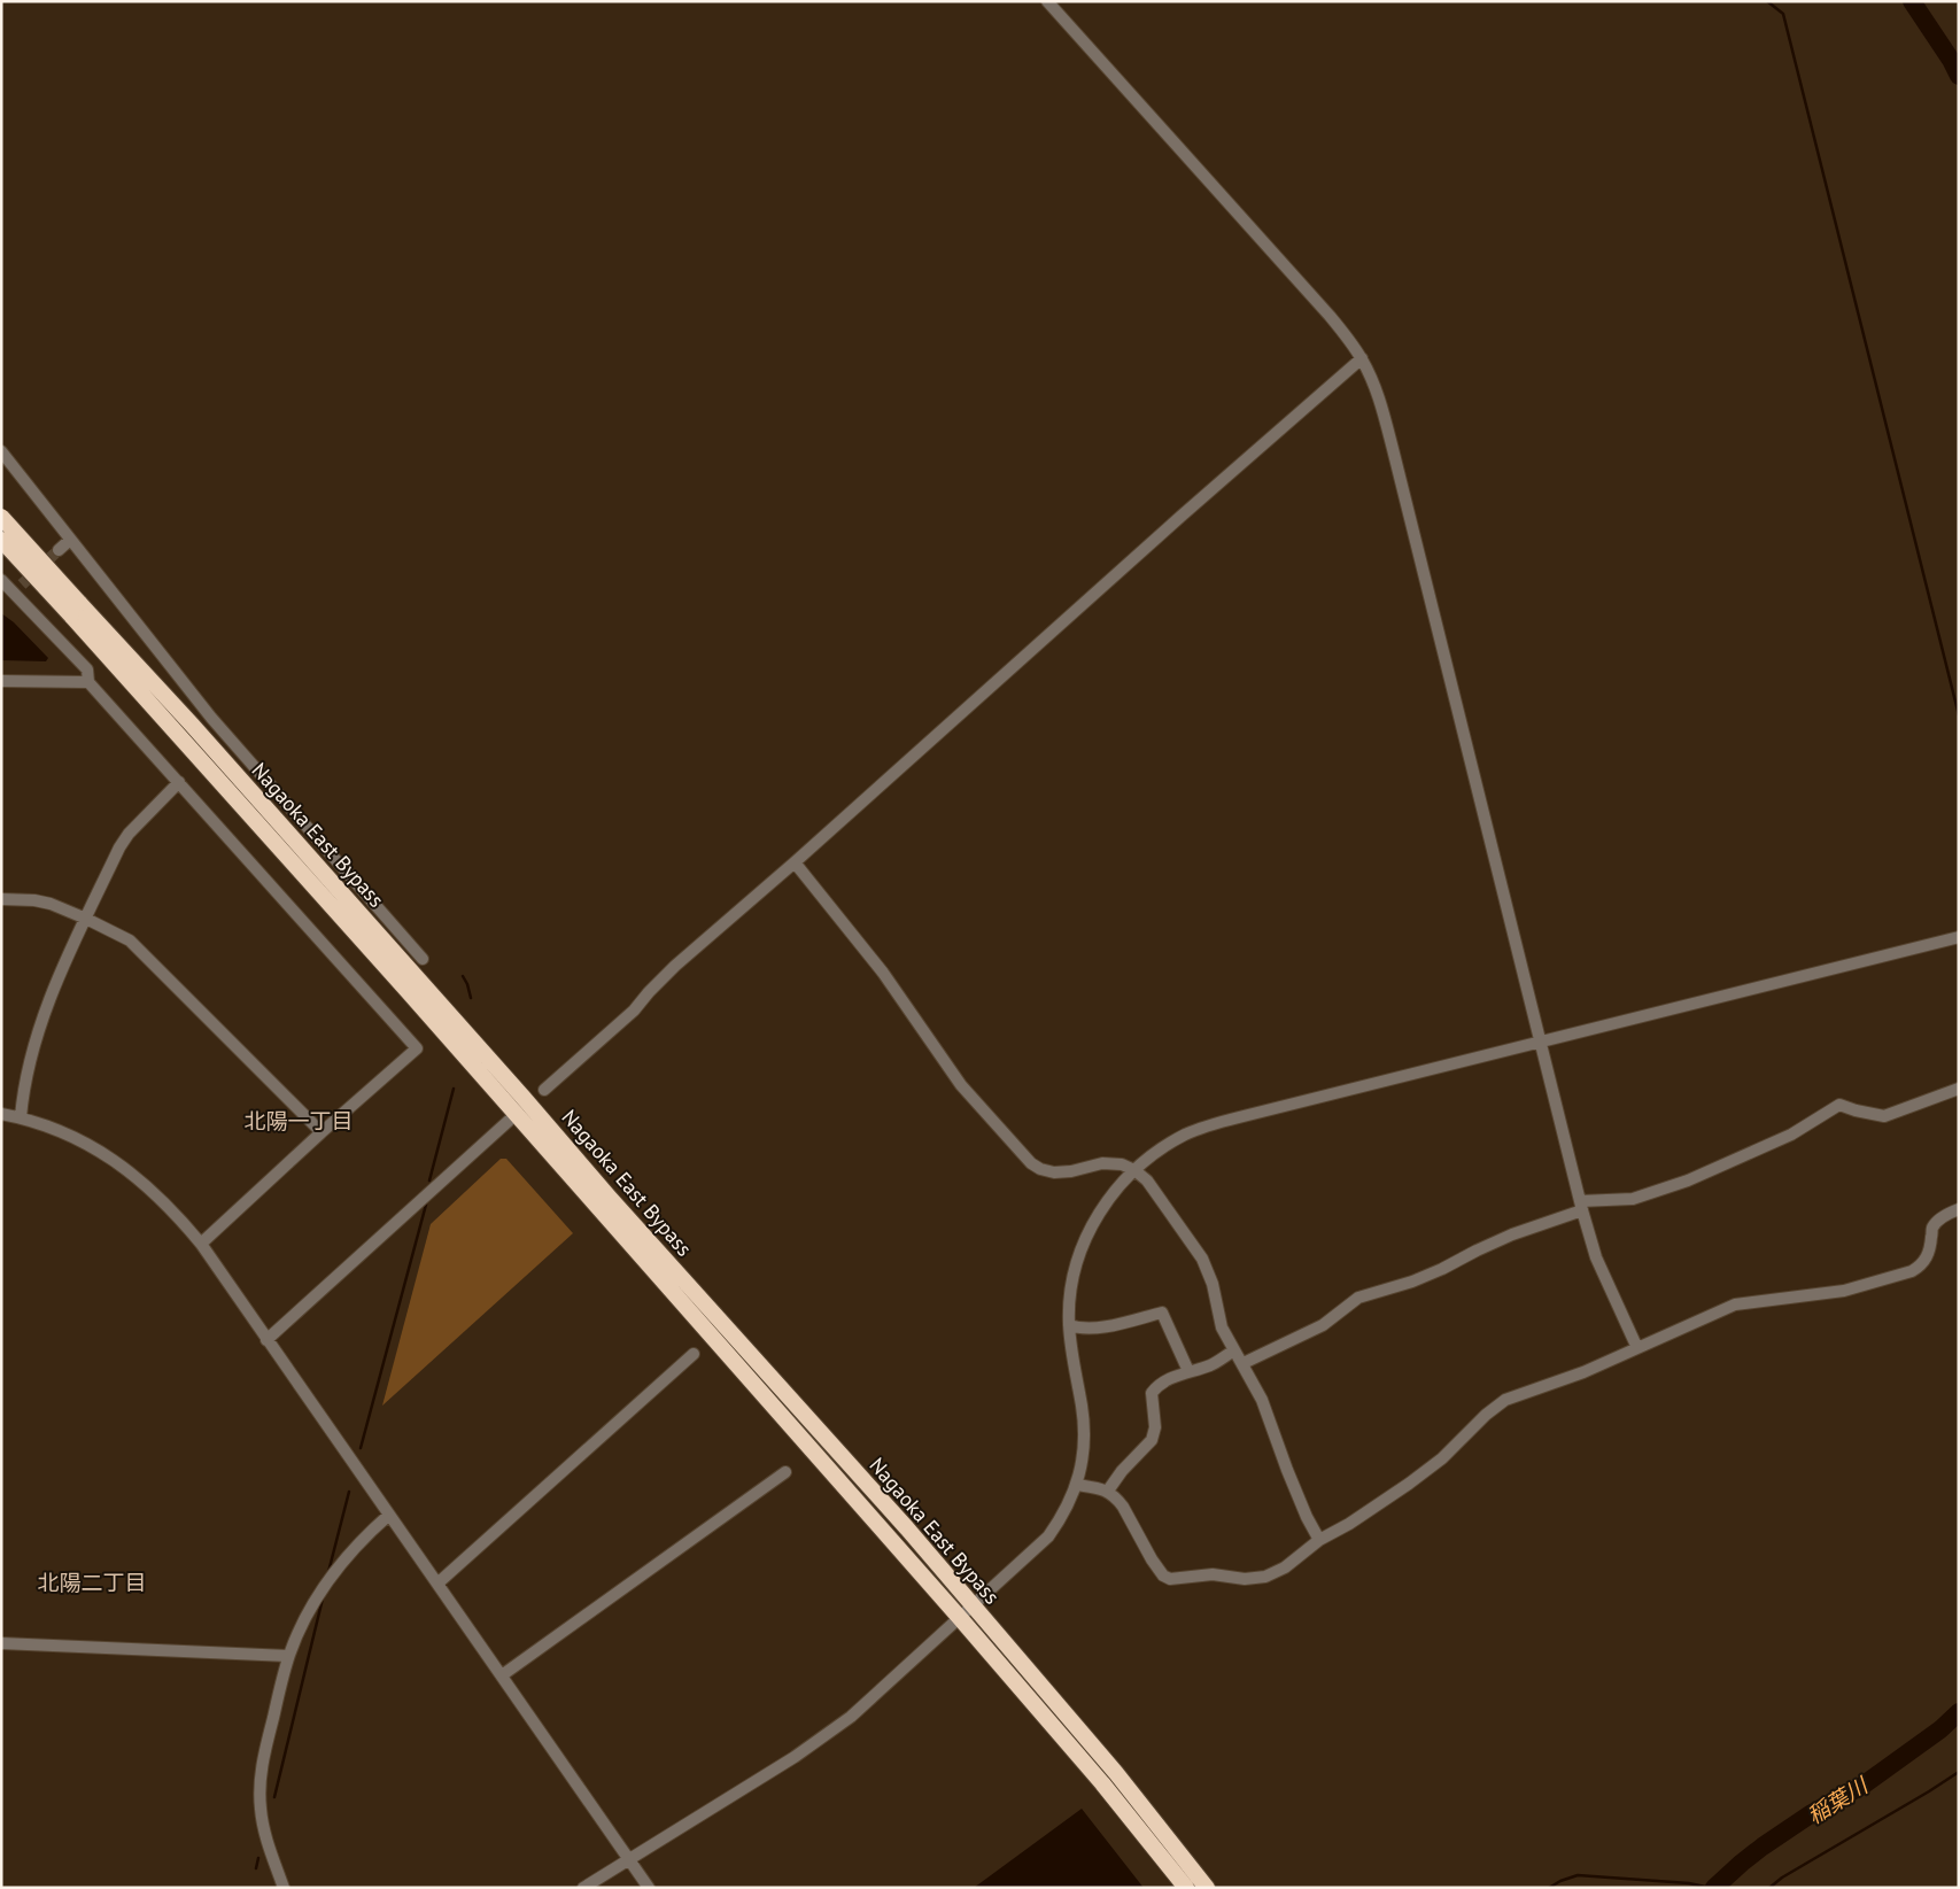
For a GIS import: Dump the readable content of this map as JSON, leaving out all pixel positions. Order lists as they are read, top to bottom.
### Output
{
  "streets": {
    "highway": ["Nagaoka East Bypass"]
  },
  "districts": ["北陽一丁目", "北陽二丁目"],
  "water": ["稲葉川"]
}
